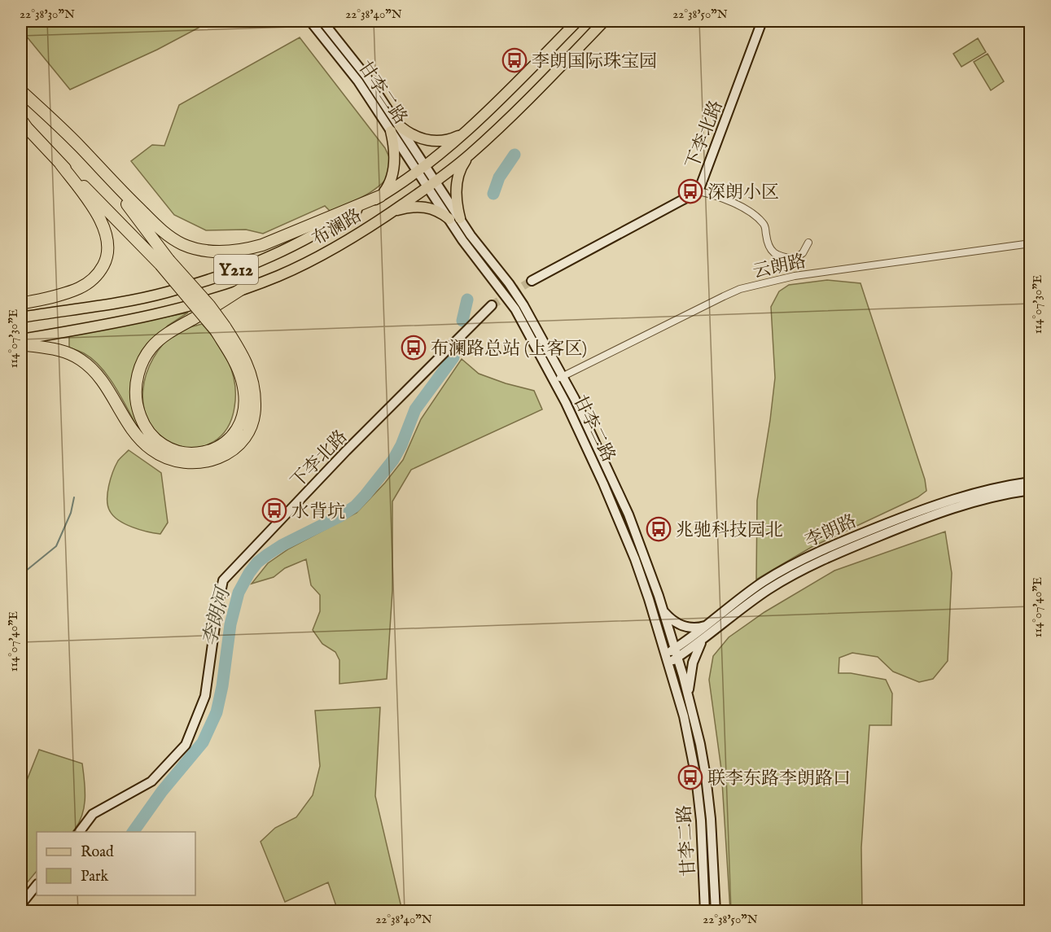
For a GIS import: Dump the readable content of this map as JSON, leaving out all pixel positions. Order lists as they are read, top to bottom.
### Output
{
  "streets": {
    "main road": [
      "甘李二路",
      "下李北路",
      "布澜路",
      "Y212",
      "李朗路"
    ],
    "street": ["云朗路"]
  },
  "crossings": [
    ["甘李二路", "布澜路"],
    ["甘李二路", "云朗路"],
    ["甘李二路", "李朗路"]
  ],
  "water": ["李朗河"],
  "places": {
    "bus stop": [
      "李朗国际珠宝园",
      "深朗小区",
      "布澜路总站 (上客区)",
      "水背坑",
      "兆驰科技园北",
      "联李东路李朗路口"
    ]
  },
  "legend": ["Road", "Park"],
  "coordinates": [
    "22°38'30\"N",
    "22°38'40\"N",
    "22°38'50\"N",
    "114°07'30\"E",
    "114°07'40\"E"
  ]
}
